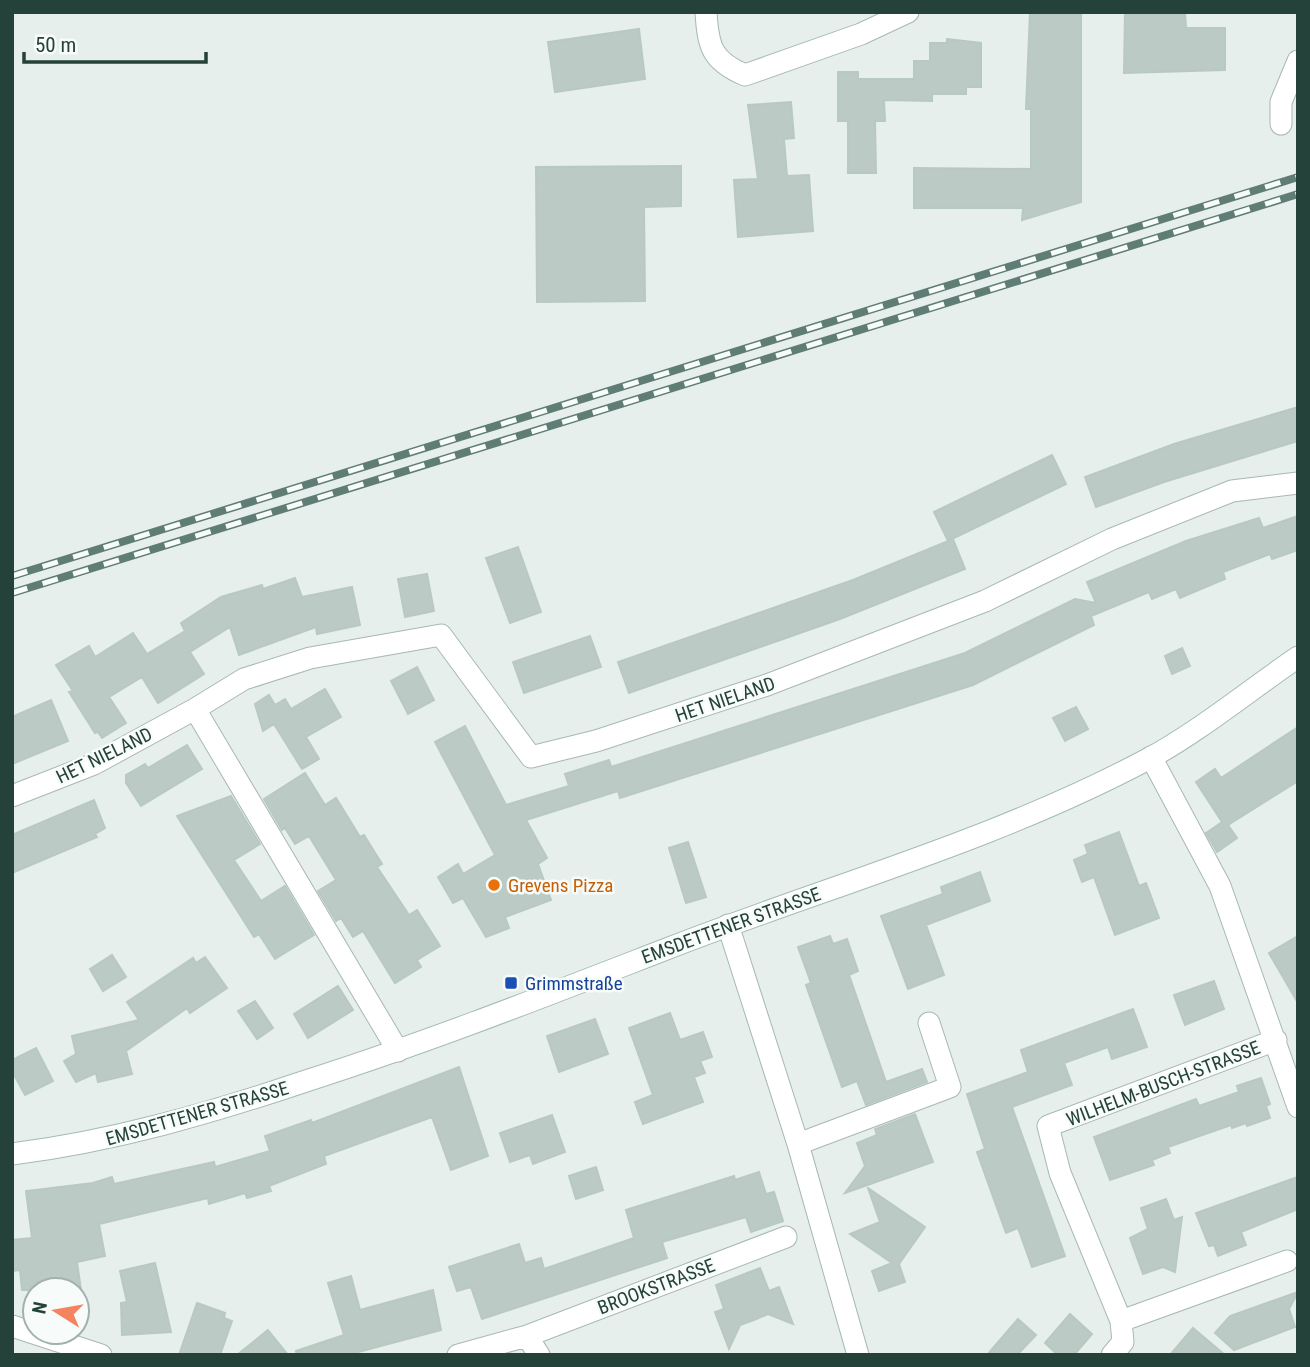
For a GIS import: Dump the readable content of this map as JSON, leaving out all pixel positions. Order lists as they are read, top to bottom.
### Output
{
  "streets": {
    "street": [
      "HET NIELAND",
      "EMSDETTENER STRASSE",
      "WILHELM-BUSCH-STRASSE",
      "BROOKSTRASSE"
    ]
  },
  "crossings": [
    ["EMSDETTENER STRASSE", "WILHELM-BUSCH-STRASSE"]
  ],
  "places": {
    "other": ["Grevens Pizza"],
    "transit": ["Grimmstraße"]
  },
  "scale_bar": "50 m",
  "north": "left"
}
